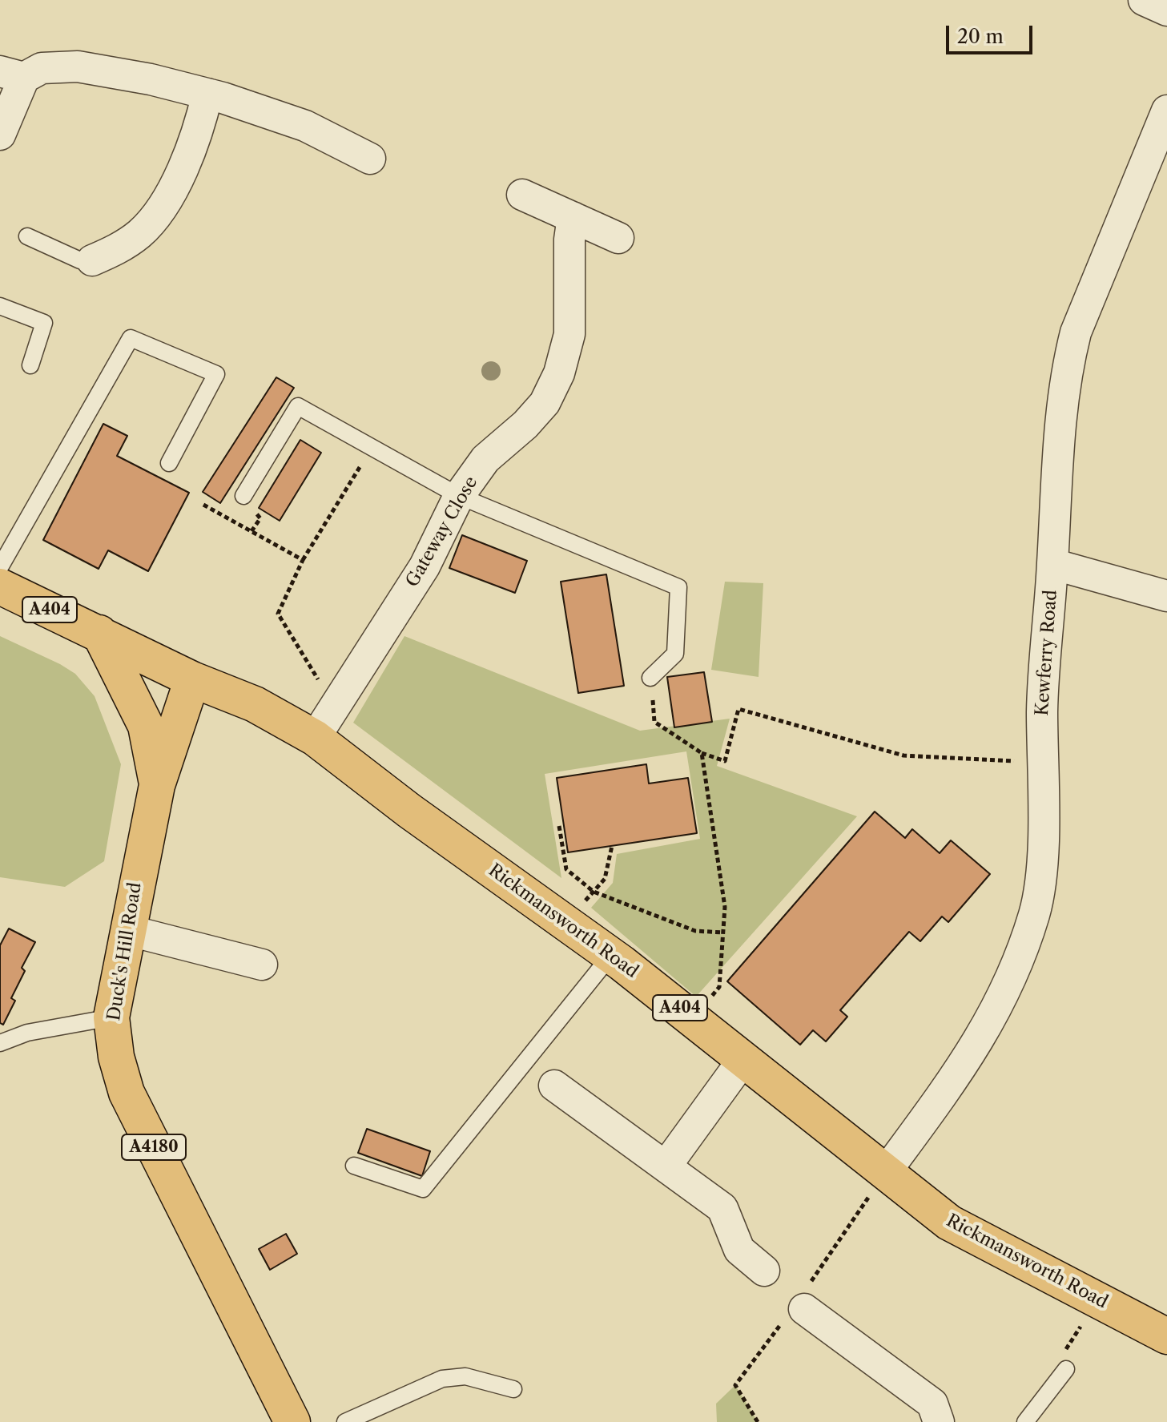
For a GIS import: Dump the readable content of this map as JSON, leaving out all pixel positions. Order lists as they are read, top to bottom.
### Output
{
  "streets": {
    "main road": [
      "A404",
      "Rickmansworth Road",
      "Duck's Hill Road",
      "A4180"
    ],
    "street": ["Gateway Close", "Kewferry Road"]
  },
  "crossings": [
    ["Gateway Close", "Rickmansworth Road"],
    ["Kewferry Road", "Rickmansworth Road"],
    ["Rickmansworth Road", "Duck's Hill Road"]
  ],
  "scale_bar": "20 m"
}
